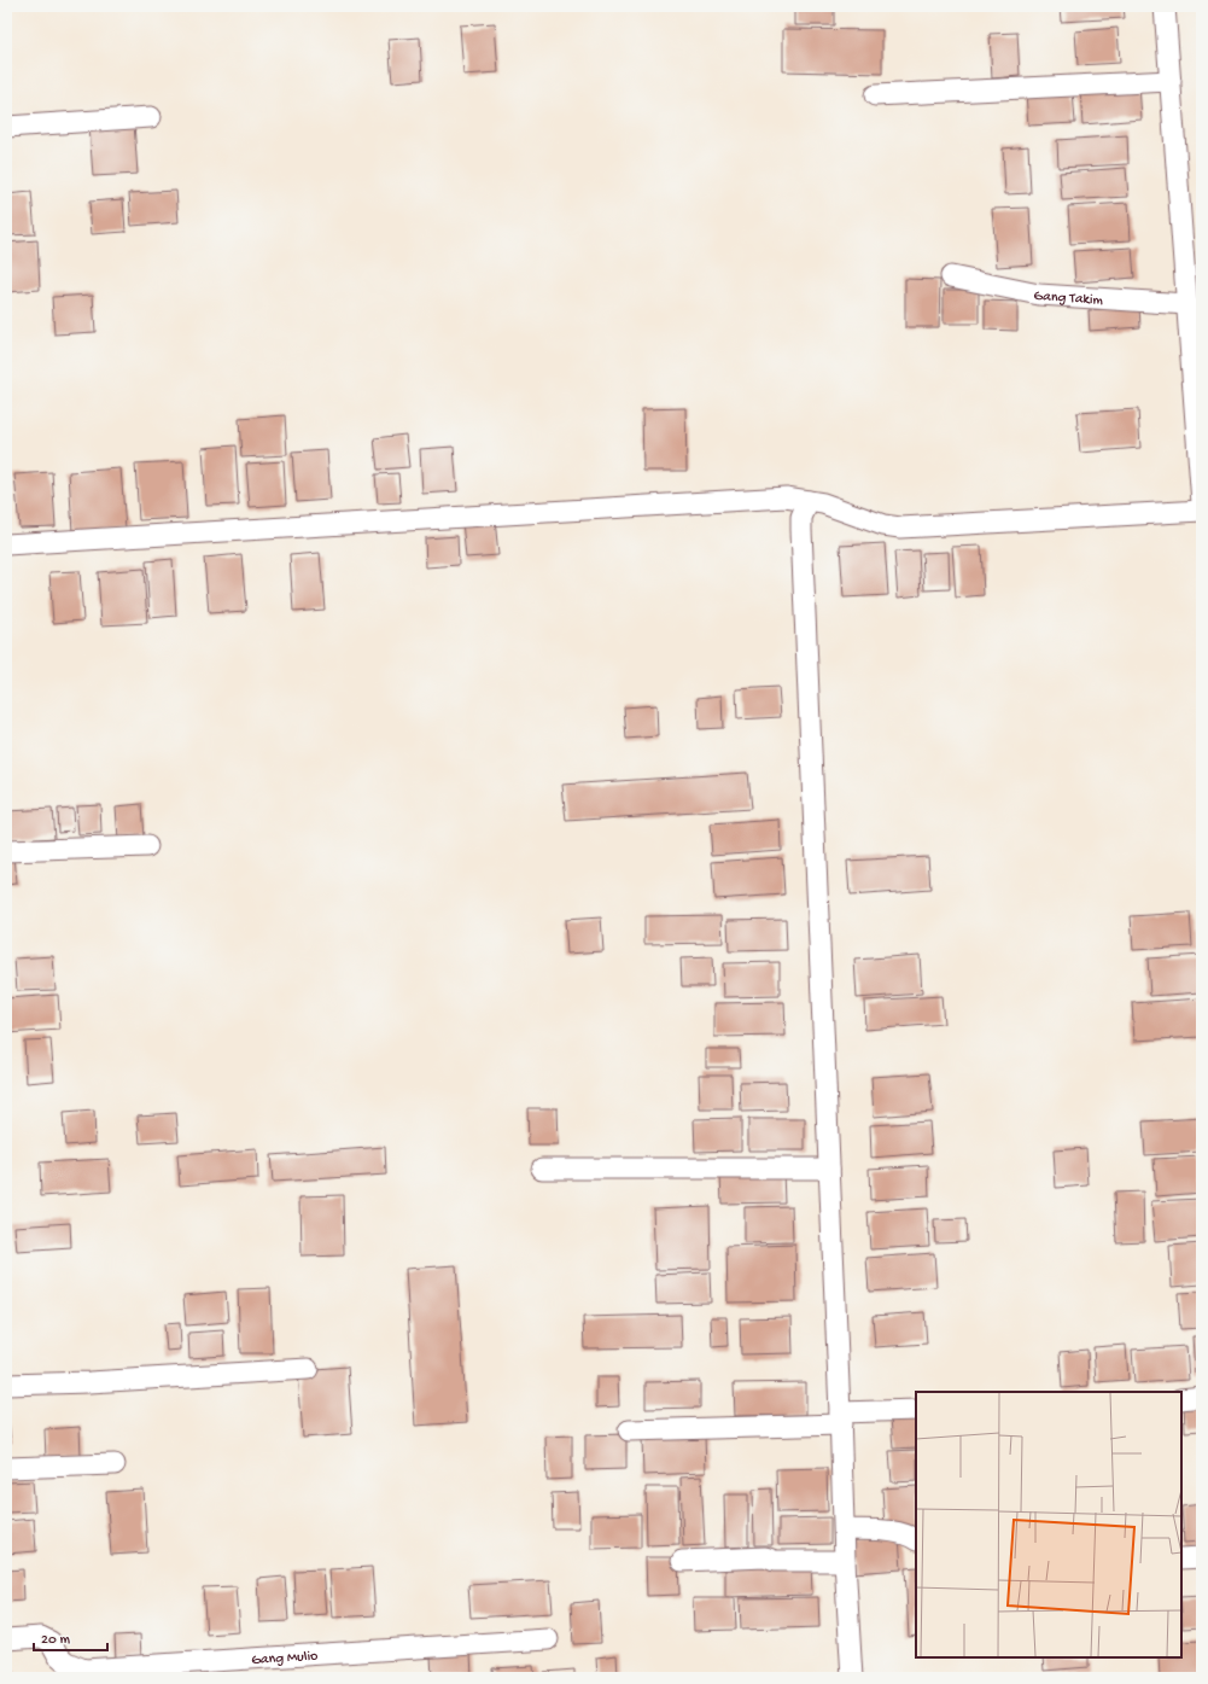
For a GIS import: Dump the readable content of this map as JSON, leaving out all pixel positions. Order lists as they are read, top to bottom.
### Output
{
  "streets": {
    "street": ["Gang Takim", "Gang Mulio"]
  },
  "scale_bar": "20 m"
}
